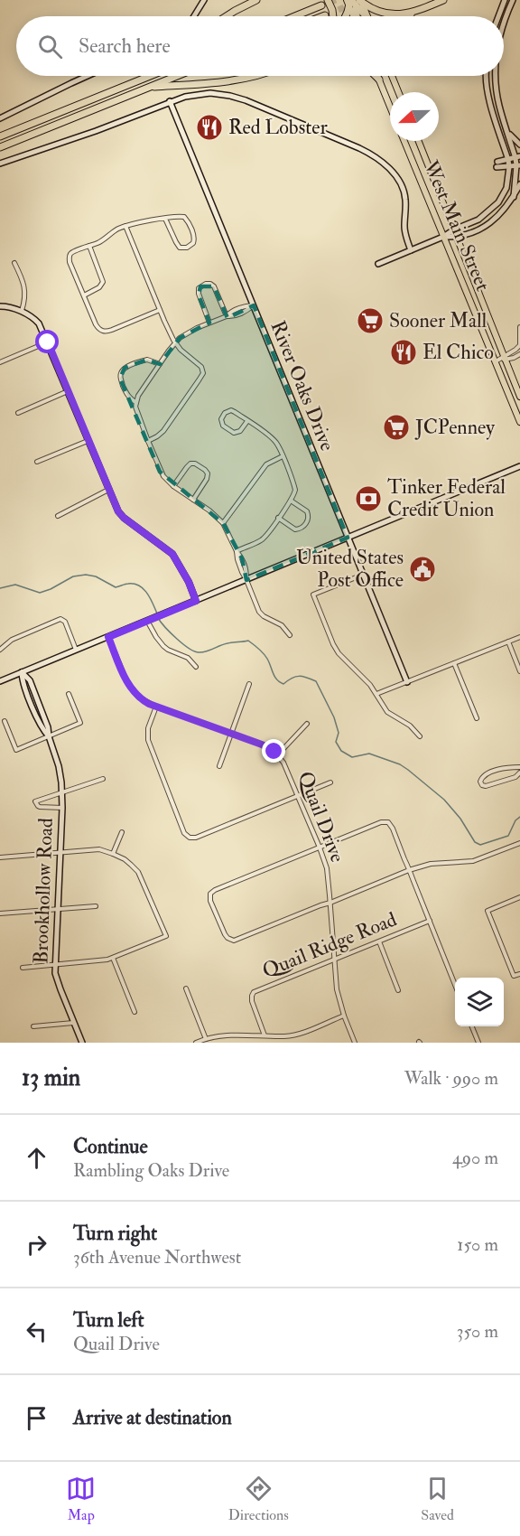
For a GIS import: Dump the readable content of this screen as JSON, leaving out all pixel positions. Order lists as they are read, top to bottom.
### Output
{
  "streets": {
    "main road": ["West Main Street", "River Oaks Drive", "Brookhollow Road"],
    "street": ["Quail Drive", "Quail Ridge Road"]
  },
  "crossings": [
    ["Quail Drive", "Quail Ridge Road"]
  ],
  "places": {
    "restaurant": ["Red Lobster", "El Chico"],
    "supermarket": ["Sooner Mall", "JCPenney"],
    "bank": ["Tinker Federal Credit Union"],
    "public building": ["United States Post Office"]
  },
  "north": "left",
  "page": {
    "search": "Search here",
    "heading": ["13 min", "Walk · 990 m"],
    "list": [
      ["Continue", "Rambling Oaks Drive", "490 m"],
      ["Turn right", "36th Avenue Northwest", "150 m"],
      ["Turn left", "Quail Drive", "350 m"],
      "Arrive at destination"
    ],
    "nav": ["Map", "Directions", "Saved"]
  }
}
